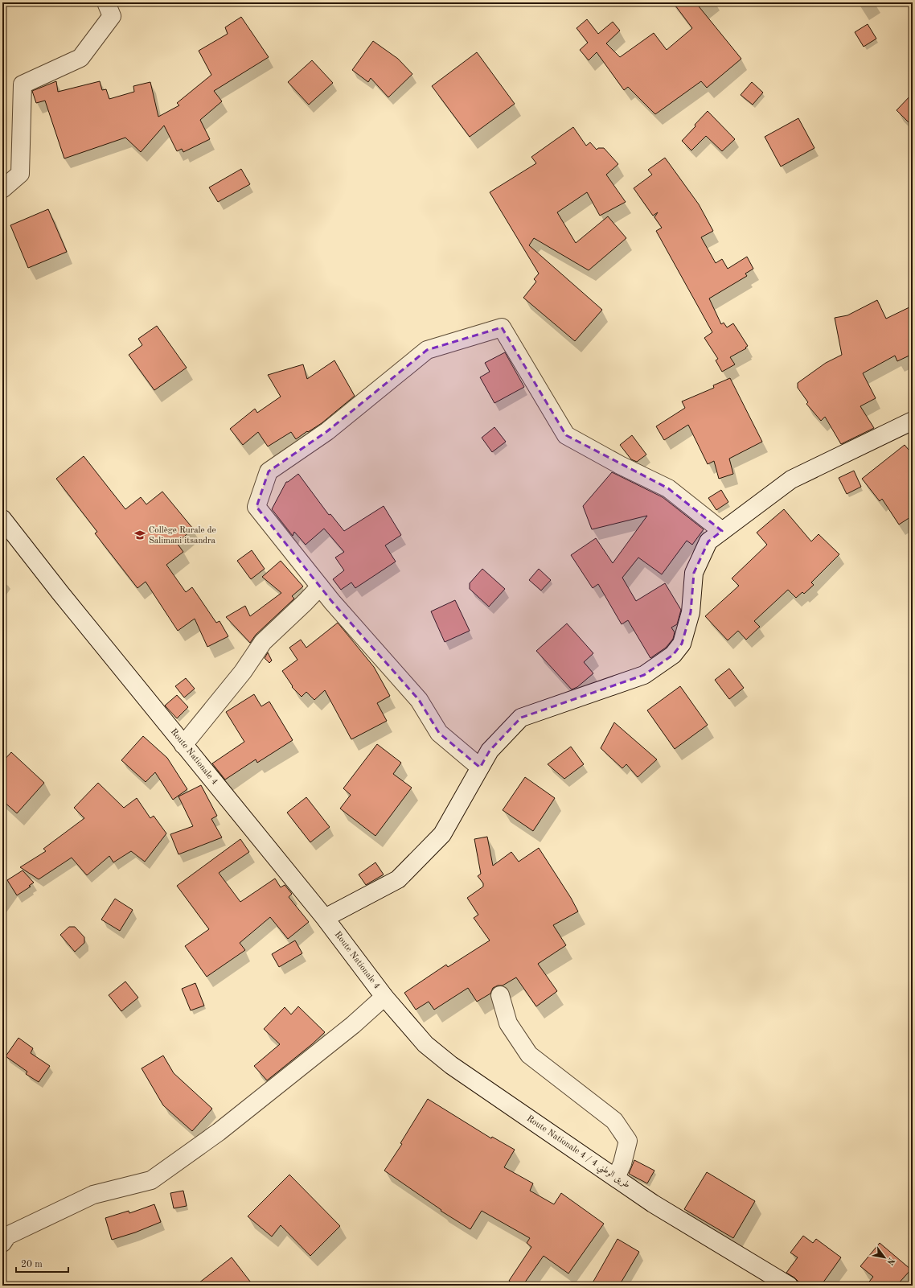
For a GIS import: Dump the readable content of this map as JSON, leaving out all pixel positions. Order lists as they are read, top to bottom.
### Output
{
  "streets": {
    "street": ["Route Nationale 4", "Route Nationale 4 / طريق الوطني 4"]
  },
  "crossings": [
    ["Route Nationale 4", "Route Nationale 4 / طريق الوطني 4"]
  ],
  "places": {
    "school or university": ["Collège Rurale de Salimani itsandra"]
  },
  "scale_bar": "20 m",
  "north": "bottom right"
}
